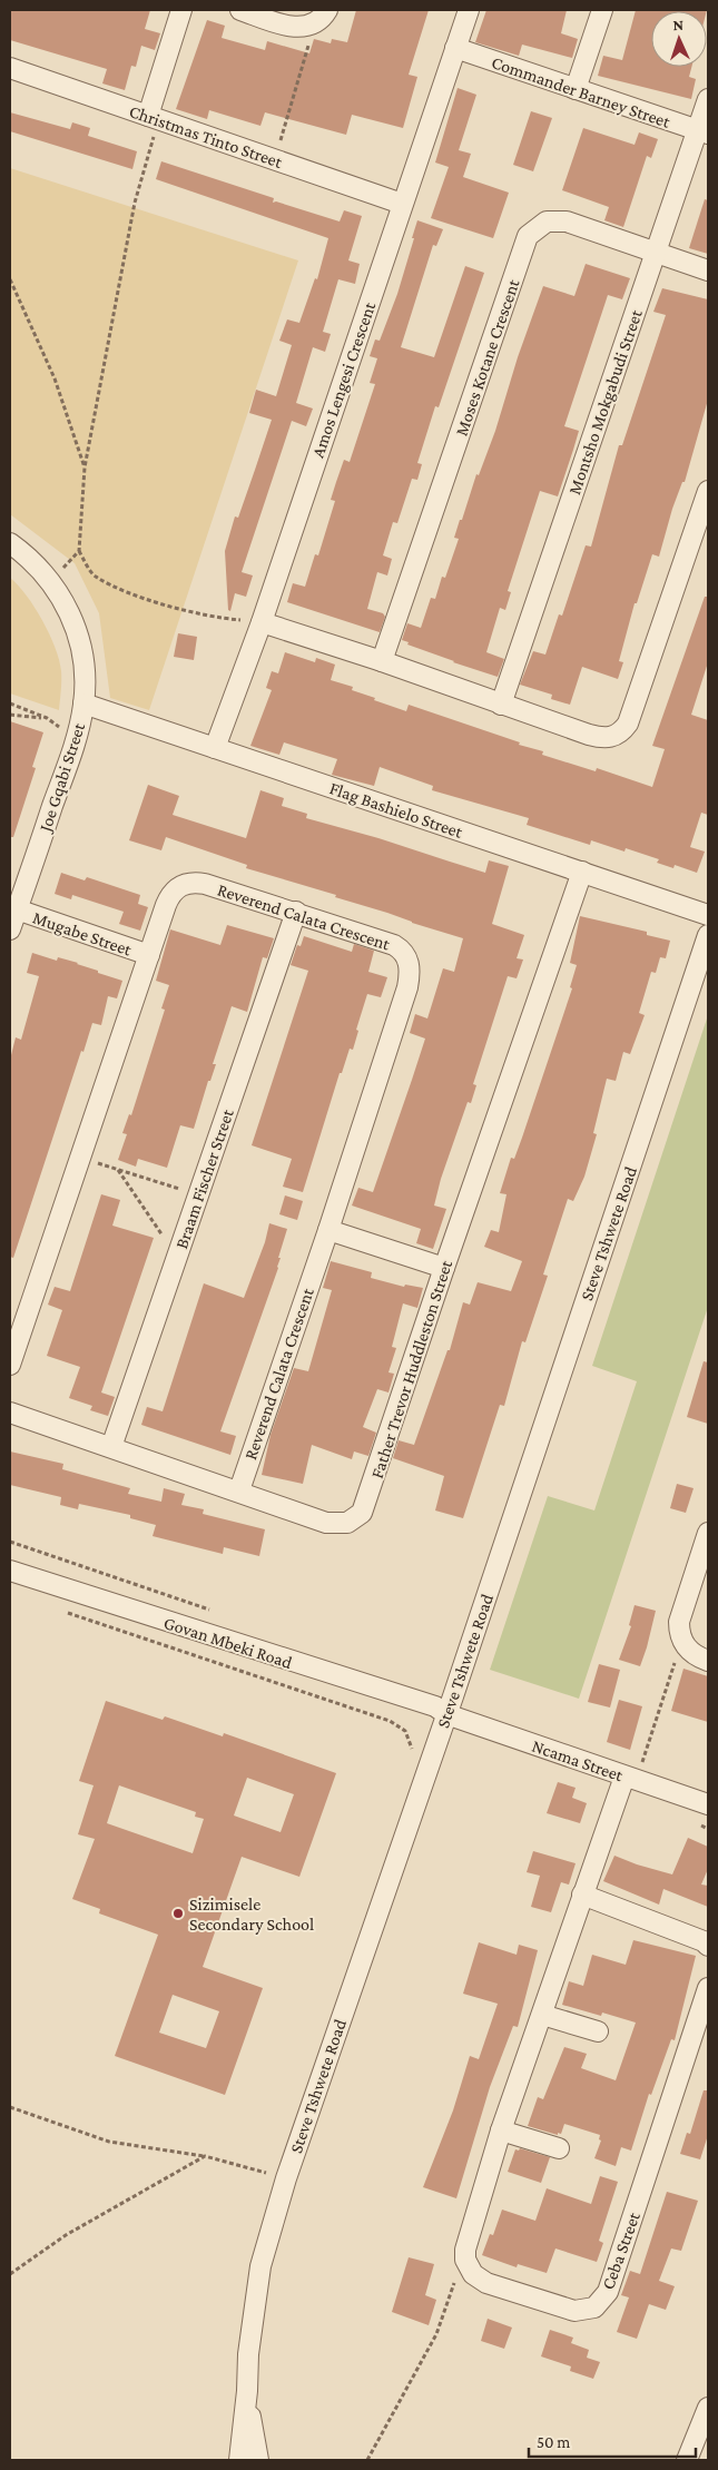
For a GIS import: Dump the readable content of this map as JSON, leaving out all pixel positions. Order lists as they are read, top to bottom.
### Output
{
  "streets": {
    "street": [
      "Commander Barney Street",
      "Christmas Tinto Street",
      "Moses Kotane Crescent",
      "Amos Lengesi Crescent",
      "Montsho Mokgabudi Street",
      "Joe Gqabi Street",
      "Flag Bashielo Street",
      "Reverend Calata Crescent",
      "Mugabe Street",
      "Braam Fischer Street",
      "Steve Tshwete Road",
      "Father Trevor Huddleston Street",
      "Govan Mbeki Road",
      "Ncama Street",
      "Ceba Street"
    ]
  },
  "crossings": [
    ["Commander Barney Street", "Amos Lengesi Crescent"],
    ["Commander Barney Street", "Montsho Mokgabudi Street"],
    ["Christmas Tinto Street", "Amos Lengesi Crescent"],
    ["Moses Kotane Crescent", "Montsho Mokgabudi Street"],
    ["Amos Lengesi Crescent", "Flag Bashielo Street"],
    ["Joe Gqabi Street", "Flag Bashielo Street"],
    ["Joe Gqabi Street", "Mugabe Street"],
    ["Flag Bashielo Street", "Father Trevor Huddleston Street"],
    ["Reverend Calata Crescent", "Mugabe Street"],
    ["Reverend Calata Crescent", "Braam Fischer Street"],
    ["Reverend Calata Crescent", "Father Trevor Huddleston Street"],
    ["Braam Fischer Street", "Father Trevor Huddleston Street"],
    ["Steve Tshwete Road", "Govan Mbeki Road"],
    ["Steve Tshwete Road", "Ncama Street"],
    ["Govan Mbeki Road", "Ncama Street"]
  ],
  "places": ["Sizimisele Secondary School"],
  "scale_bar": "50 m",
  "north": "top"
}
